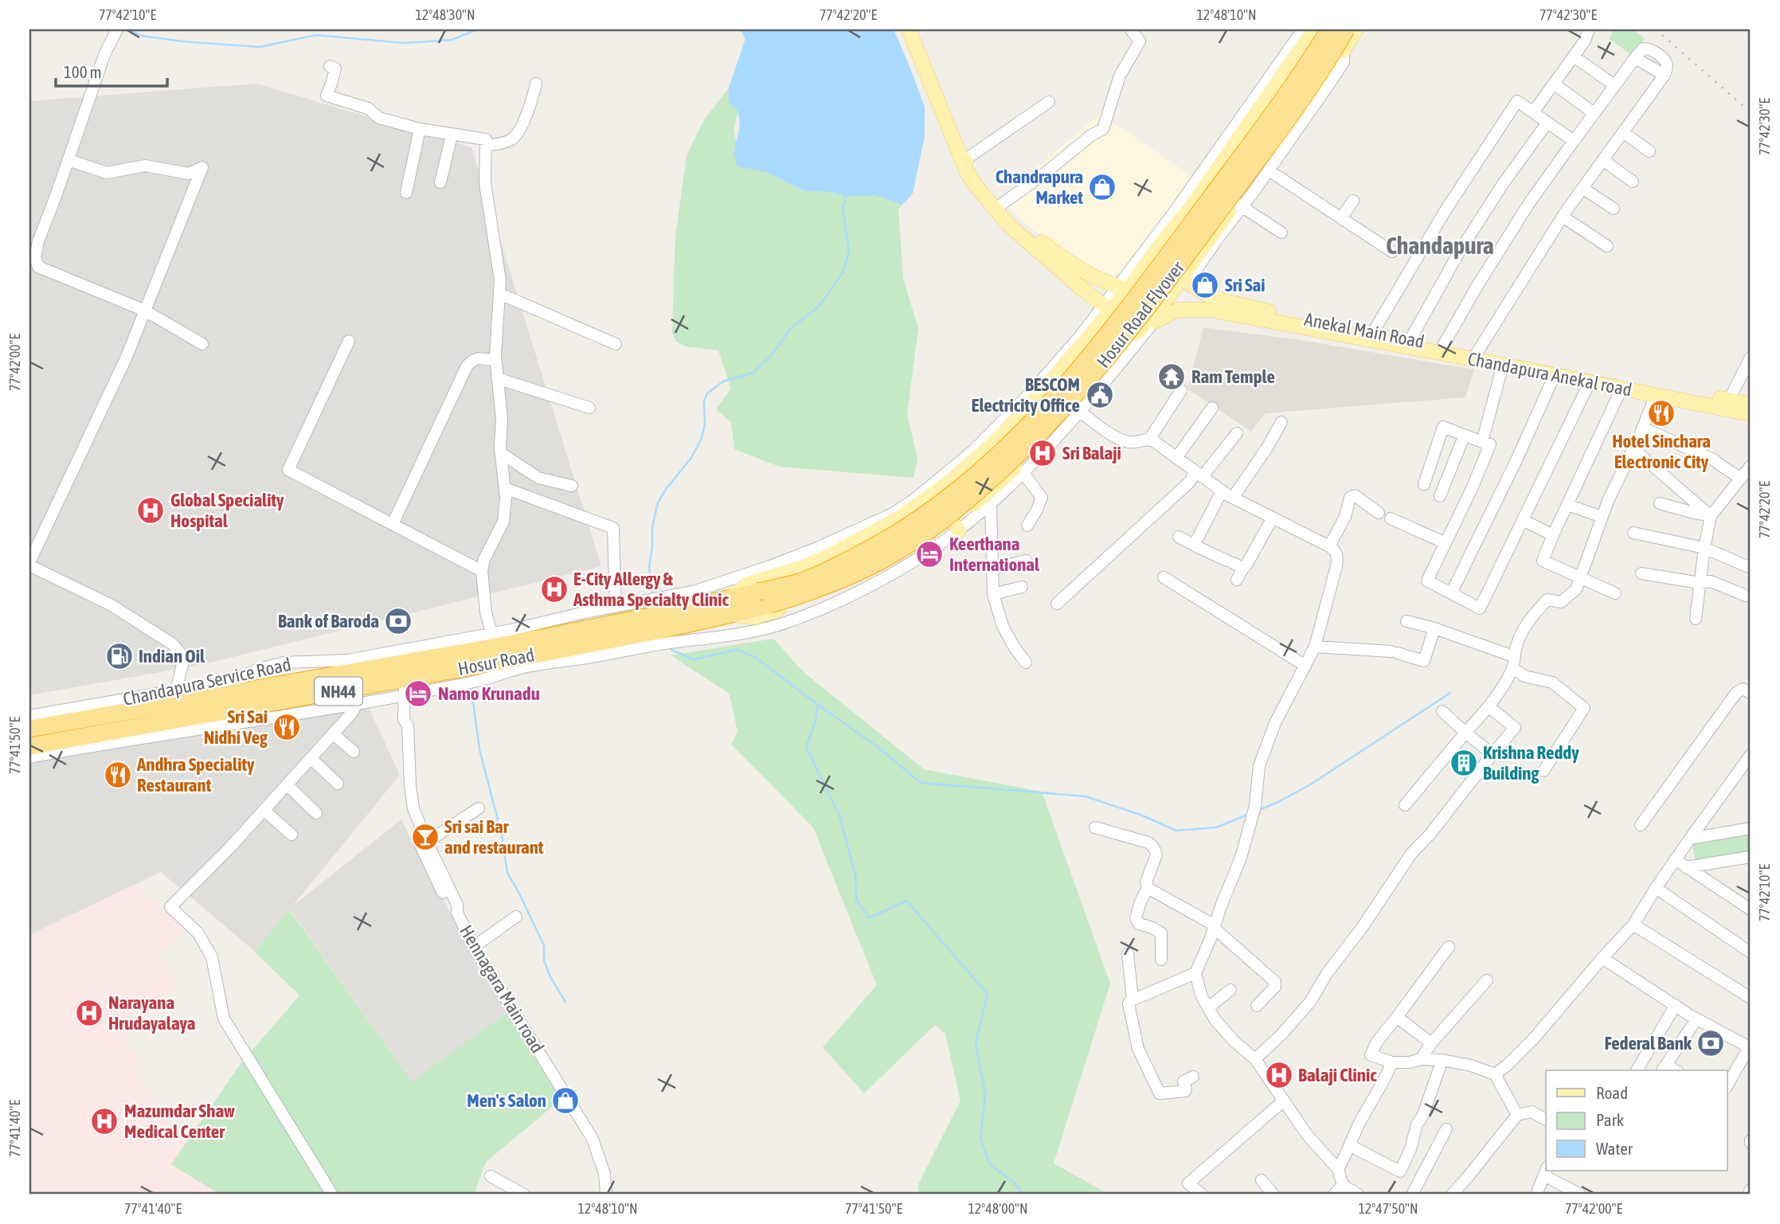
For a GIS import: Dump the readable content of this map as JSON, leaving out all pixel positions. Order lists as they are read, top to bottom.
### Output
{
  "streets": {
    "highway": ["Hosur Road Flyover", "Hosur Road", "NH44"],
    "main road": ["Anekal Main Road", "Chandapura Anekal road"],
    "street": ["Chandapura Service Road", "Hennagara Main road"]
  },
  "crossings": [
    ["Hosur Road Flyover", "Hosur Road"],
    ["Anekal Main Road", "Chandapura Anekal road"],
    ["Hosur Road", "Chandapura Service Road"],
    ["Hosur Road", "Hennagara Main road"]
  ],
  "districts": ["Chandapura"],
  "places": {
    "shop": ["Chandrapura Market", "Sri Sai", "Men's Salon"],
    "temple": ["Ram Temple"],
    "public building": ["BESCOM Electricity Office"],
    "restaurant": ["Hotel Sinchara Electronic City", "Sri Sai Nidhi Veg", "Andhra Speciality Restaurant"],
    "hospital": [
      "Sri Balaji",
      "Global Speciality Hospital",
      "E-City Allergy & Asthma Specialty Clinic",
      "Narayana Hrudayalaya",
      "Balaji Clinic",
      "Mazumdar Shaw Medical Center"
    ],
    "hotel": ["Keerthana International", "Namo Krunadu"],
    "bank": ["Bank of Baroda", "Federal Bank"],
    "fuel station": ["Indian Oil"],
    "building": ["Krishna Reddy Building"],
    "bar": ["Sri sai Bar and restaurant"]
  },
  "legend": ["Road", "Park", "Water"],
  "scale_bar": "100 m",
  "coordinates": [
    "77°42'10\"E",
    "12°48'30\"N",
    "77°42'20\"E",
    "12°48'10\"N",
    "77°42'30\"E",
    "77°42'00\"E",
    "77°41'50\"E",
    "77°41'40\"E",
    "12°48'00\"N",
    "12°47'50\"N"
  ]
}
